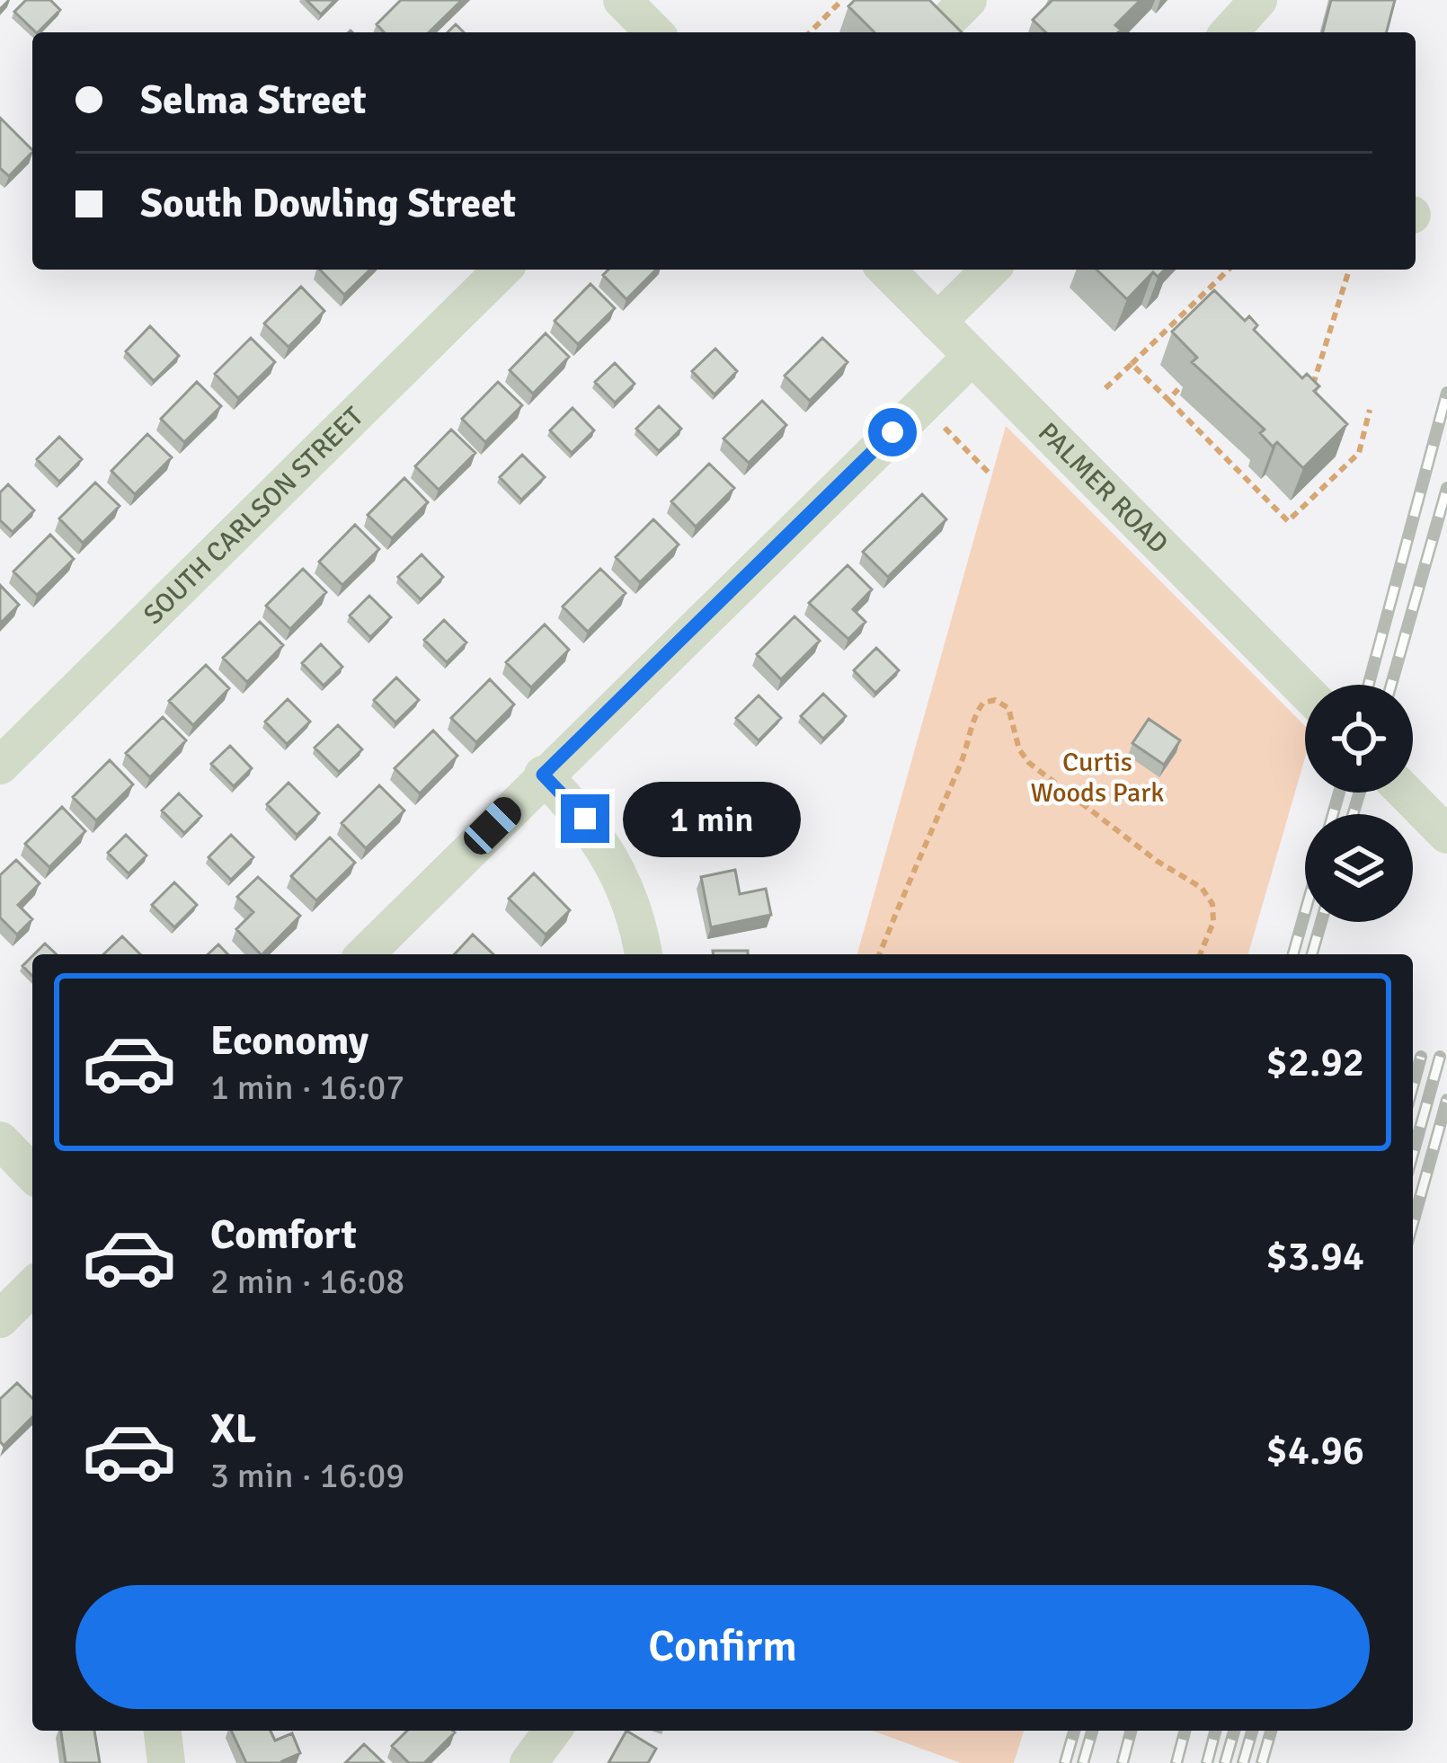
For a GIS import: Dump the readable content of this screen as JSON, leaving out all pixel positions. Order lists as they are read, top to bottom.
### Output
{
  "streets": {
    "street": ["PALMER ROAD", "SOUTH CARLSON STREET"]
  },
  "parks": ["Curtis Woods Park"],
  "page": {
    "banner": ["Selma Street", "South Dowling Street"],
    "bubble": "1 min",
    "list": [
      {
        "name": "Economy",
        "note": "1 min · 16:07",
        "value": "$2.92"
      },
      {
        "name": "Comfort",
        "note": "2 min · 16:08",
        "value": "$3.94"
      },
      {
        "name": "XL",
        "note": "3 min · 16:09",
        "value": "$4.96"
      }
    ],
    "buttons": "Confirm"
  }
}
